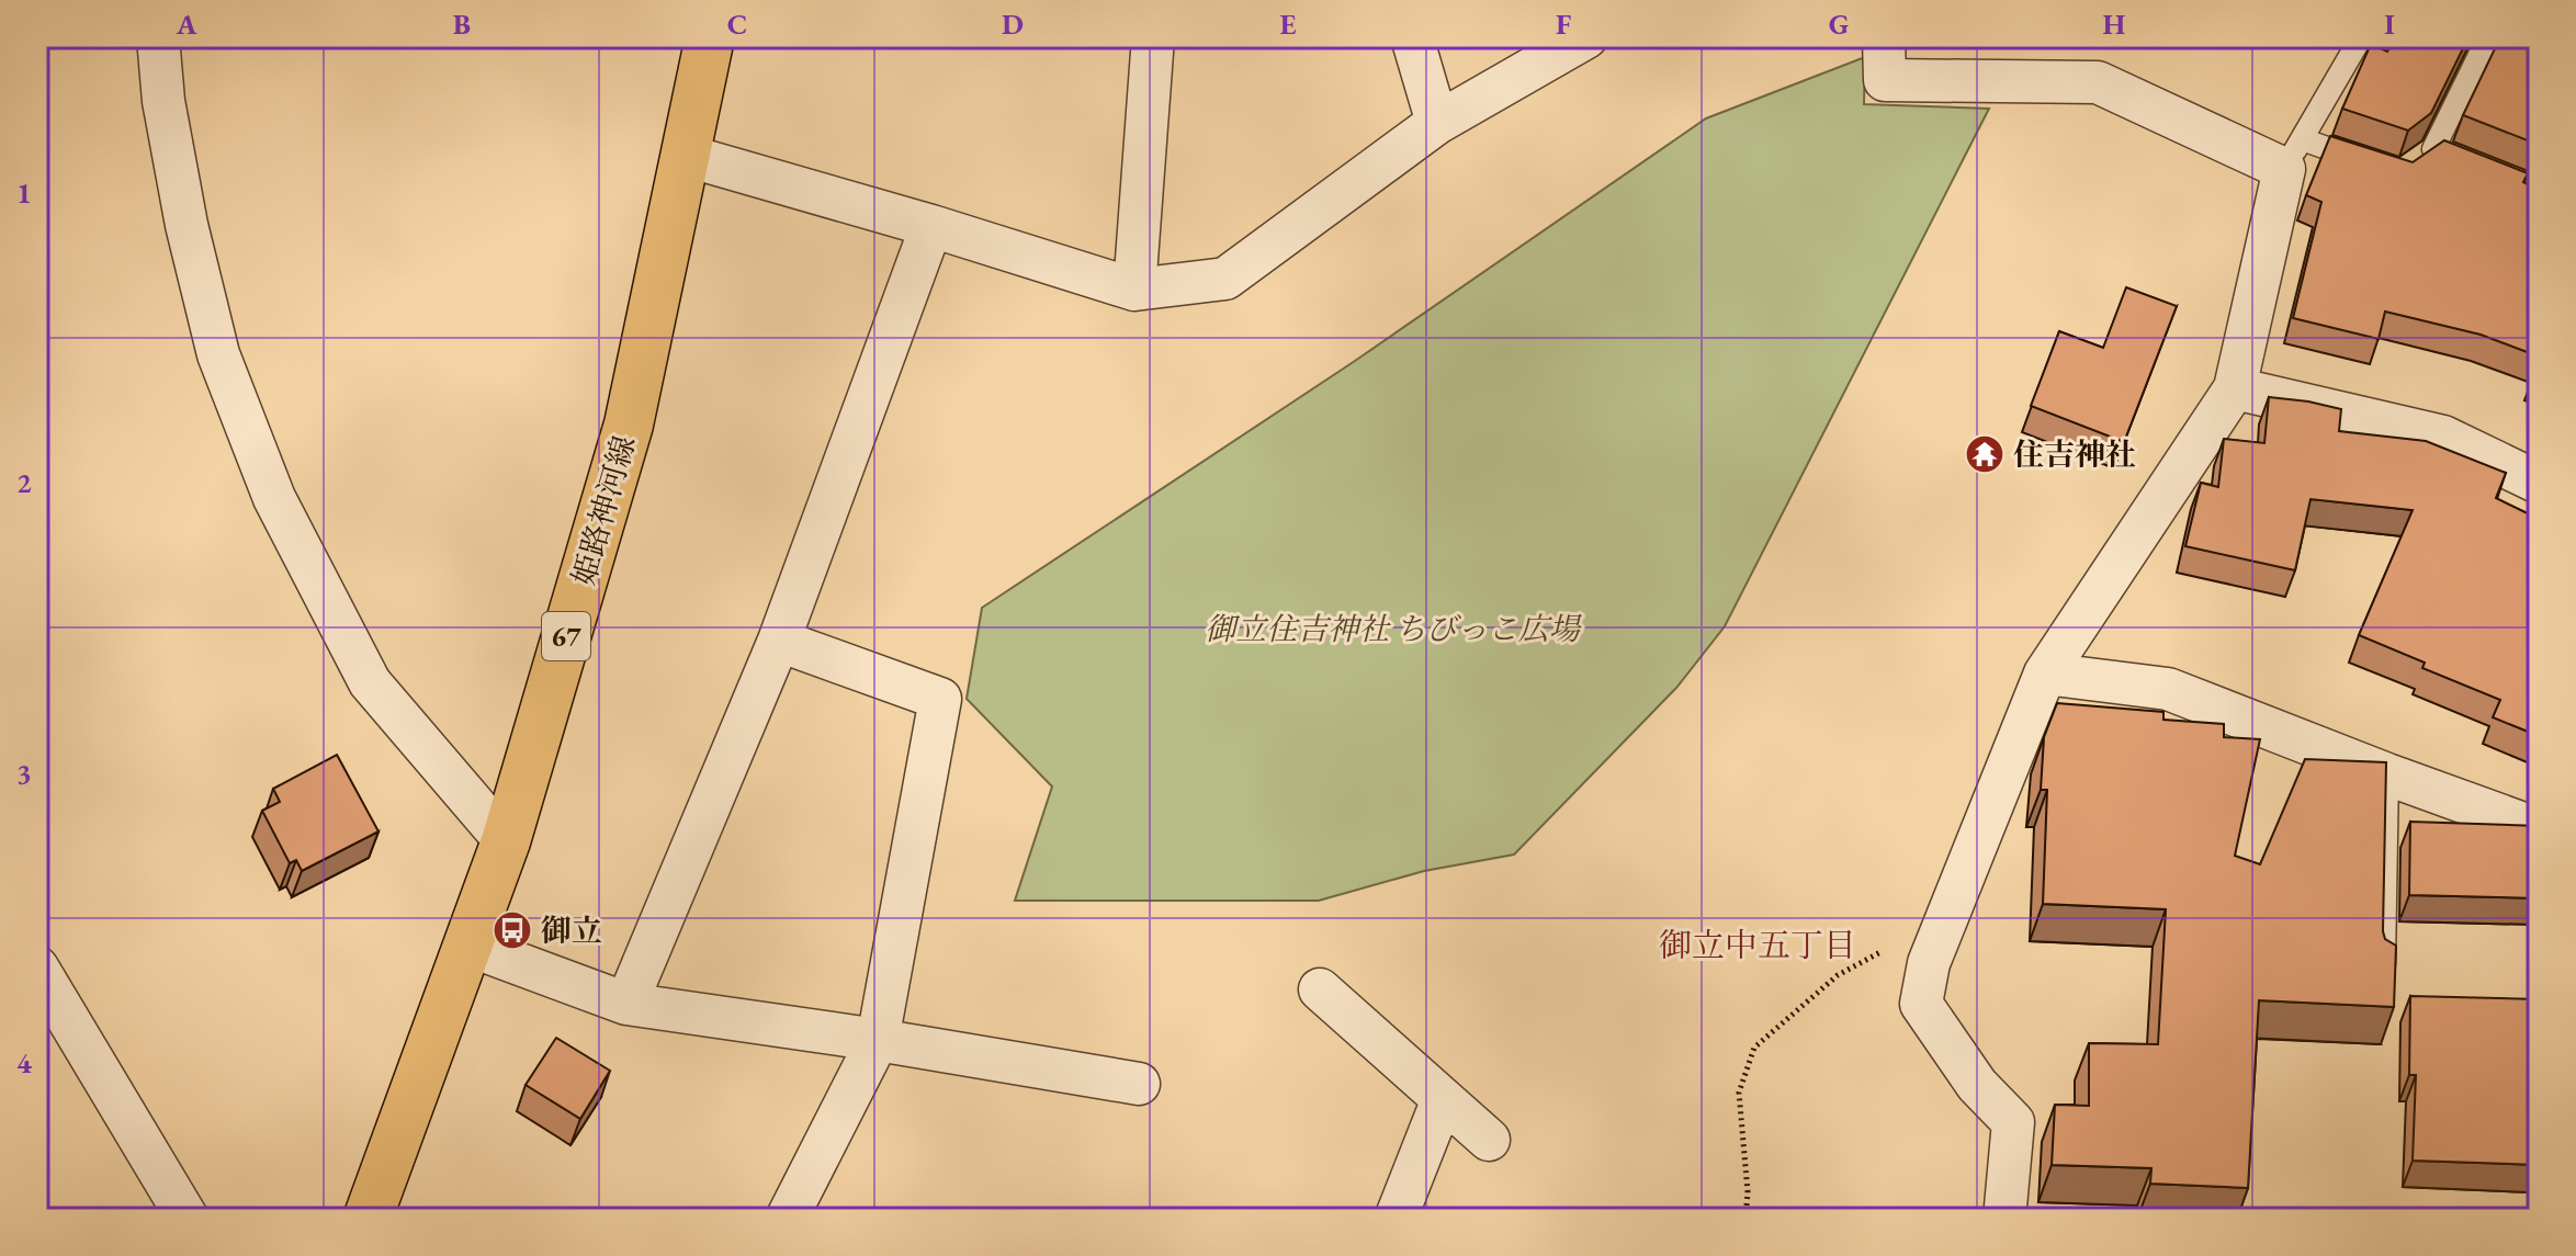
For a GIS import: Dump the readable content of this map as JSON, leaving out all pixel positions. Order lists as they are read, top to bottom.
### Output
{
  "streets": {
    "main road": ["姫路神河線", "67"]
  },
  "districts": ["御立中五丁目"],
  "parks": ["御立住吉神社 ちびっこ広場"],
  "places": {
    "temple": ["住吉神社"],
    "bus stop": ["御立"]
  },
  "grid": {
    "columns": [
      "A",
      "B",
      "C",
      "D",
      "E",
      "F",
      "G",
      "H",
      "I"
    ],
    "rows": [
      "1",
      "2",
      "3",
      "4"
    ]
  }
}
